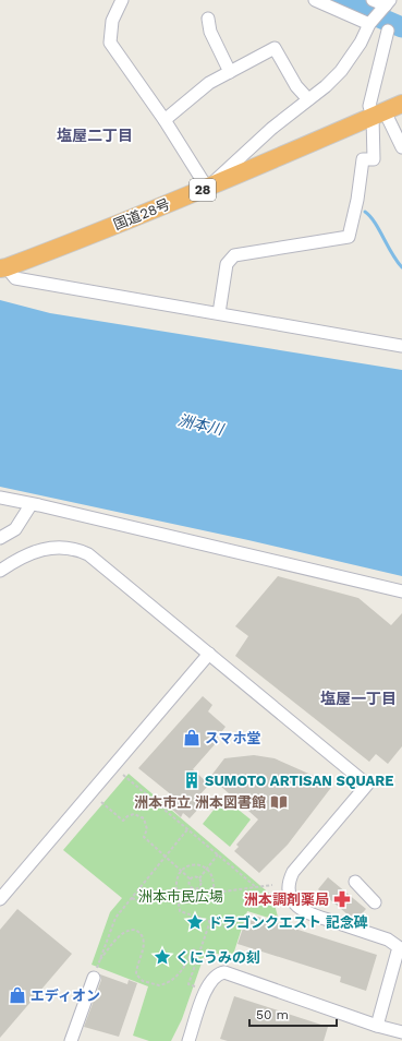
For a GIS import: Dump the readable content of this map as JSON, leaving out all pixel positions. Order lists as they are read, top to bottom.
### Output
{
  "streets": {
    "highway": ["28", "国道28号"]
  },
  "districts": ["塩屋二丁目", "塩屋一丁目"],
  "water": ["洲本川"],
  "parks": ["洲本市民広場"],
  "places": {
    "shop": ["スマホ堂", "エディオン"],
    "building": ["SUMOTO ARTISAN SQUARE"],
    "library": ["洲本市立 洲本図書館"],
    "pharmacy": ["洲本調剤薬局"],
    "place": ["ドラゴンクエスト 記念碑", "くにうみの刻"]
  },
  "scale_bar": "50 m"
}
